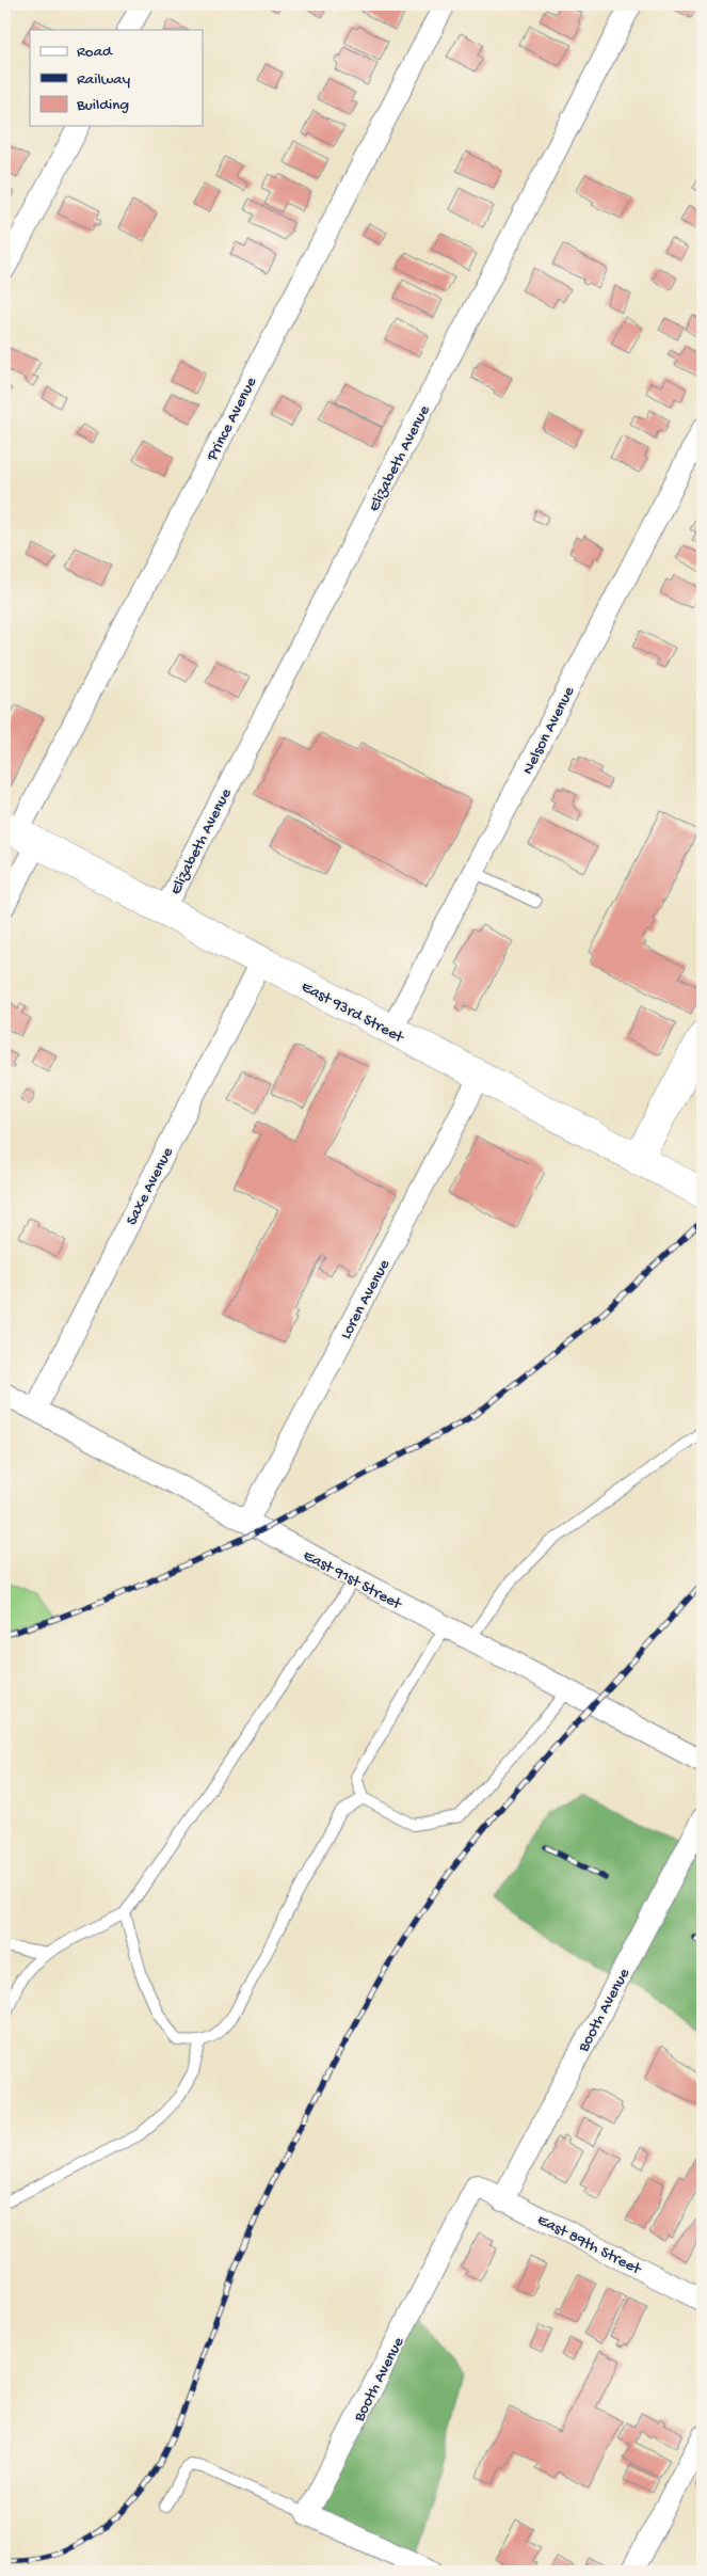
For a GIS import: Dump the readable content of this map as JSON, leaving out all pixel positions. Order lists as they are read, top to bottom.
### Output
{
  "streets": {
    "main road": ["East 93rd Street"],
    "street": [
      "Prince Avenue",
      "Elizabeth Avenue",
      "Nelson Avenue",
      "Saxe Avenue",
      "Loren Avenue",
      "East 91st Street",
      "Booth Avenue",
      "East 89th Street"
    ]
  },
  "crossings": [
    ["Prince Avenue", "East 93rd Street"],
    ["Elizabeth Avenue", "East 93rd Street"],
    ["Nelson Avenue", "East 93rd Street"],
    ["East 93rd Street", "Saxe Avenue"],
    ["East 93rd Street", "Loren Avenue"],
    ["Saxe Avenue", "East 91st Street"],
    ["Loren Avenue", "East 91st Street"],
    ["Booth Avenue", "East 89th Street"]
  ],
  "legend": ["Road", "Railway", "Building"]
}
